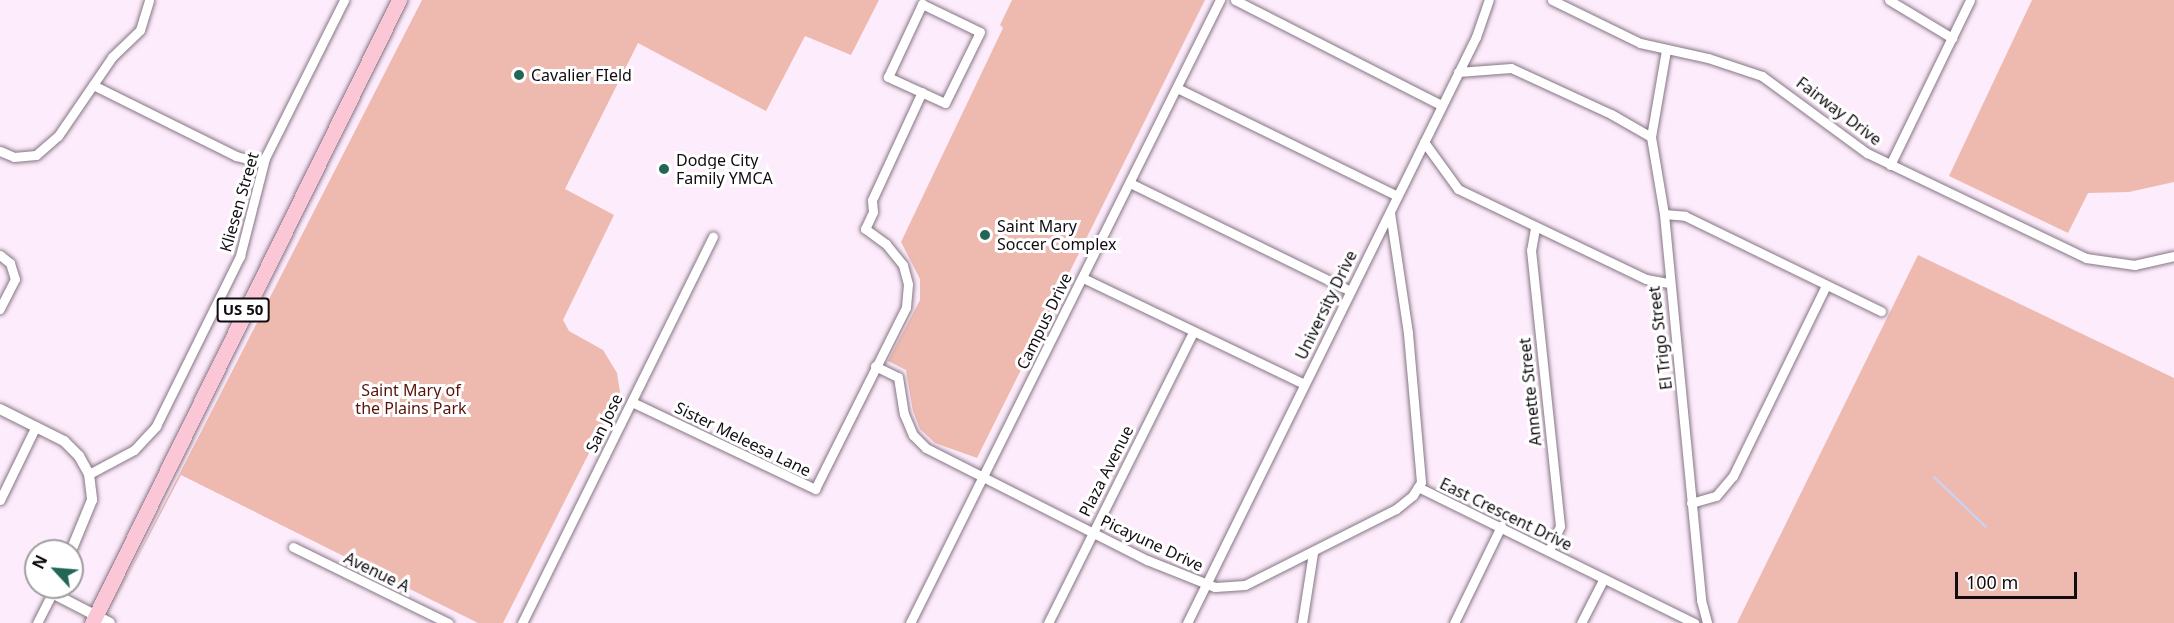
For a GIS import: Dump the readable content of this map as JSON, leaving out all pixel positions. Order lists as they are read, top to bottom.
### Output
{
  "streets": {
    "highway": ["US 50"],
    "street": [
      "Fairway Drive",
      "Kliesen Street",
      "University Drive",
      "Campus Drive",
      "El Trigo Street",
      "Annette Street",
      "San Jose",
      "Sister Meleesa Lane",
      "Plaza Avenue",
      "East Crescent Drive",
      "Picayune Drive",
      "Avenue A"
    ]
  },
  "crossings": [
    ["Fairway Drive", "El Trigo Street"],
    ["University Drive", "Picayune Drive"],
    ["Campus Drive", "Picayune Drive"],
    ["Annette Street", "East Crescent Drive"],
    ["San Jose", "Sister Meleesa Lane"],
    ["Plaza Avenue", "Picayune Drive"],
    ["East Crescent Drive", "Picayune Drive"]
  ],
  "parks": ["Saint Mary of the Plains Park"],
  "places": ["Cavalier FIeld", "Dodge City Family YMCA", "Saint Mary Soccer Complex"],
  "scale_bar": "100 m",
  "north": "top left"
}
